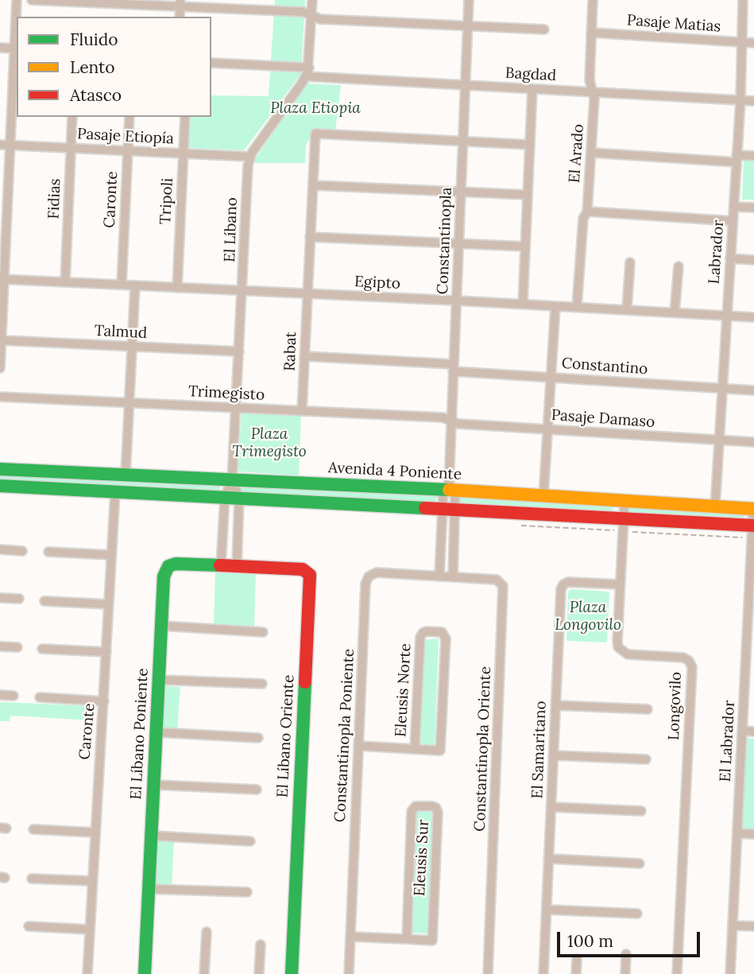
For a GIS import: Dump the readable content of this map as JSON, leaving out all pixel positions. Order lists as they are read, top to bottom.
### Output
{
  "streets": {
    "street": [
      "Pasaje Matias",
      "Bagdad",
      "Pasaje Etiopía",
      "El Arado",
      "Fidias",
      "Caronte",
      "Tripoli",
      "El Líbano",
      "Constantinopla",
      "Labrador",
      "Egipto",
      "Talmud",
      "Rabat",
      "Constantino",
      "Trimegisto",
      "Pasaje Damaso",
      "Avenida 4 Poniente",
      "Eleusis Norte",
      "Longovilo",
      "El Líbano Poniente",
      "Constantinopla Poniente",
      "El Líbano Oriente",
      "El Labrador",
      "Constantinopla Oriente",
      "El Samaritano",
      "Eleusis Sur"
    ]
  },
  "crossings": [
    ["Pasaje Matias", "El Arado"],
    ["Pasaje Matias", "Labrador"],
    ["Bagdad", "El Arado"],
    ["Bagdad", "El Líbano"],
    ["Bagdad", "Constantinopla"],
    ["Bagdad", "Labrador"],
    ["Pasaje Etiopía", "Fidias"],
    ["Pasaje Etiopía", "Caronte"],
    ["Pasaje Etiopía", "Tripoli"],
    ["Pasaje Etiopía", "El Líbano"],
    ["El Arado", "Egipto"],
    ["Fidias", "Egipto"],
    ["Caronte", "Egipto"],
    ["Tripoli", "Egipto"],
    ["El Líbano", "Egipto"],
    ["El Líbano", "Talmud"],
    ["El Líbano", "Trimegisto"],
    ["El Líbano", "Avenida 4 Poniente"],
    ["El Líbano", "El Líbano Poniente"],
    ["El Líbano", "El Líbano Oriente"],
    ["Constantinopla", "Egipto"],
    ["Constantinopla", "Rabat"],
    ["Constantinopla", "Constantino"],
    ["Constantinopla", "Trimegisto"],
    ["Constantinopla", "Pasaje Damaso"],
    ["Constantinopla", "Avenida 4 Poniente"],
    ["Constantinopla", "Constantinopla Poniente"],
    ["Constantinopla", "Constantinopla Oriente"],
    ["Labrador", "Egipto"],
    ["Labrador", "Constantino"],
    ["Labrador", "Pasaje Damaso"],
    ["Labrador", "Avenida 4 Poniente"],
    ["Egipto", "Rabat"],
    ["Rabat", "Constantino"],
    ["Rabat", "Trimegisto"],
    ["Trimegisto", "Pasaje Damaso"],
    ["Avenida 4 Poniente", "Longovilo"],
    ["Avenida 4 Poniente", "El Labrador"],
    ["Eleusis Norte", "Constantinopla Poniente"],
    ["Longovilo", "El Samaritano"],
    ["El Líbano Poniente", "El Líbano Oriente"],
    ["Constantinopla Poniente", "Constantinopla Oriente"],
    ["Constantinopla Poniente", "Eleusis Sur"]
  ],
  "parks": ["Plaza Etiopia", "Plaza Trimegisto", "Plaza Longovilo"],
  "legend": ["Fluido", "Lento", "Atasco"],
  "scale_bar": "100 m"
}
